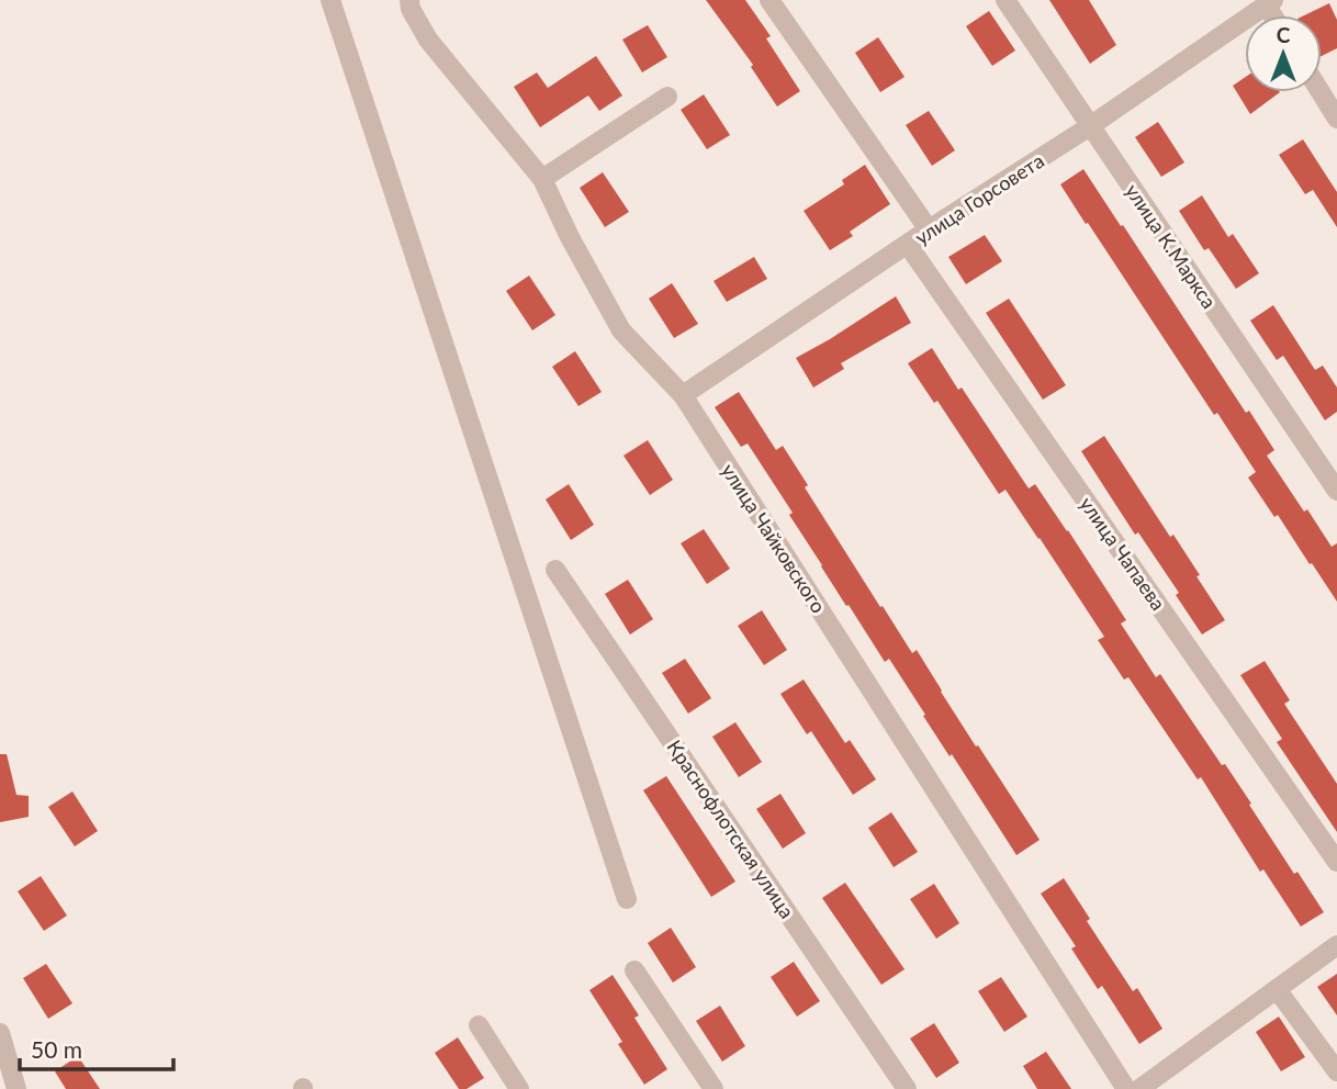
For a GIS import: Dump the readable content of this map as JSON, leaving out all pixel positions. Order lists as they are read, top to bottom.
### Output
{
  "streets": {
    "street": [
      "улица Горсовета",
      "улица К.Маркса",
      "улица Чайковского",
      "улица Чапаева",
      "Краснофлотская улица"
    ]
  },
  "crossings": [
    ["улица Горсовета", "улица К.Маркса"],
    ["улица Горсовета", "улица Чайковского"],
    ["улица Горсовета", "улица Чапаева"]
  ],
  "scale_bar": "50 m",
  "north": "top"
}
